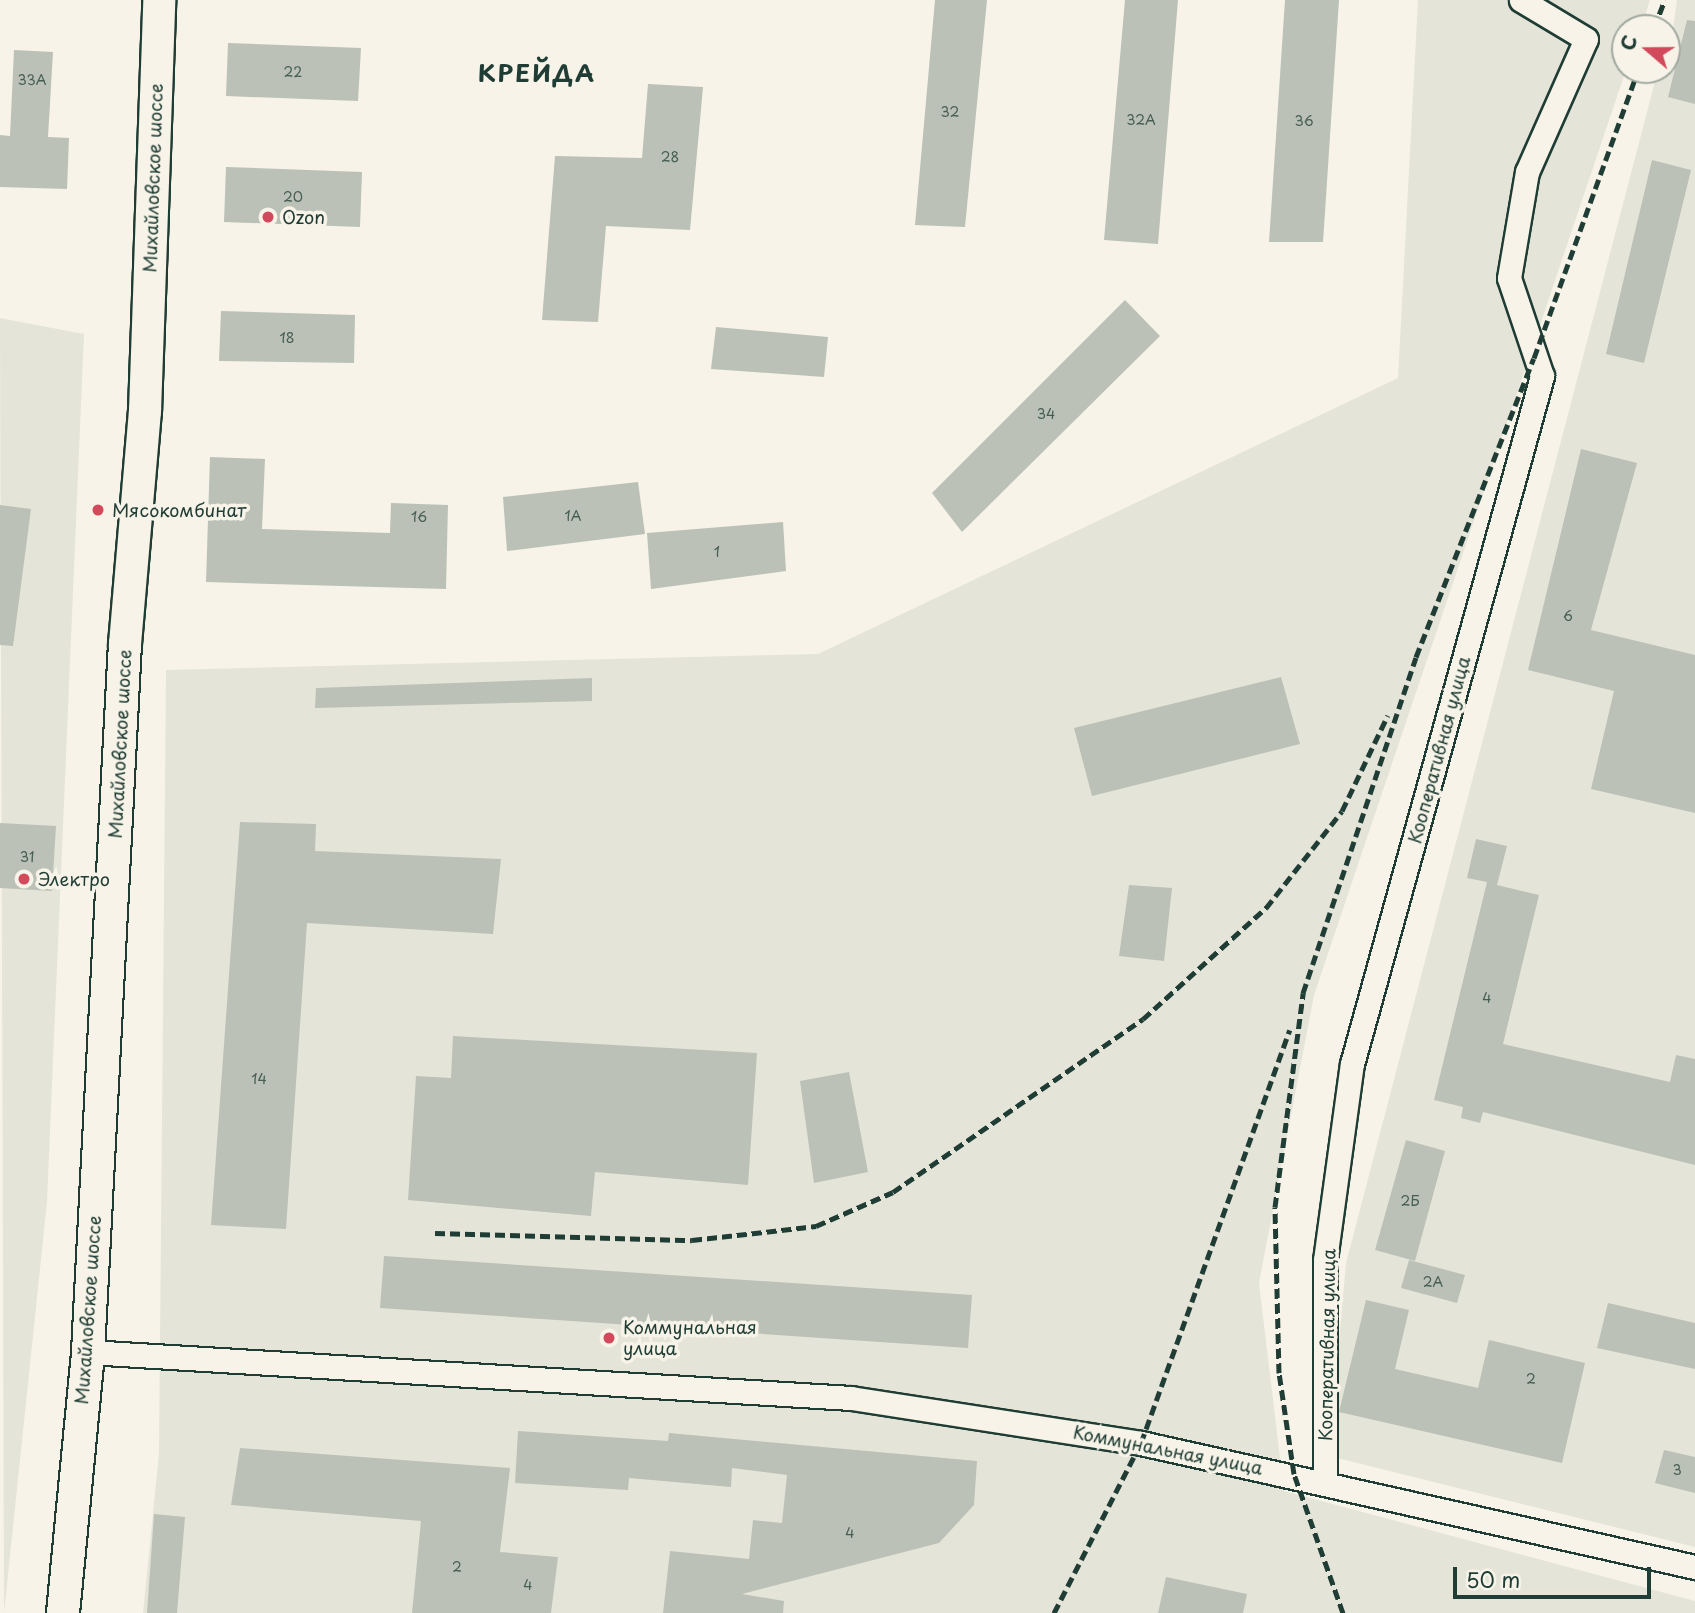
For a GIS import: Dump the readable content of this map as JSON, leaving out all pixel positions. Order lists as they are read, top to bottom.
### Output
{
  "streets": {
    "main road": ["Михайловское шоссе"],
    "street": ["Кооперативная улица", "Коммунальная улица"]
  },
  "crossings": [
    ["Михайловское шоссе", "Коммунальная улица"],
    ["Кооперативная улица", "Коммунальная улица"]
  ],
  "districts": ["КРЕЙДА"],
  "places": [
    "Ozon",
    "Мясокомбинат",
    "Электро",
    "Коммунальная улица"
  ],
  "house_numbers": [
    "22",
    "33А",
    "32",
    "32А",
    "36",
    "28",
    "20",
    "18",
    "34",
    "1А",
    "16",
    "1",
    "6",
    "31",
    "4",
    "14",
    "2Б",
    "2А",
    "2",
    "3",
    "4",
    "2",
    "4"
  ],
  "scale_bar": "50 m",
  "north": "left"
}
